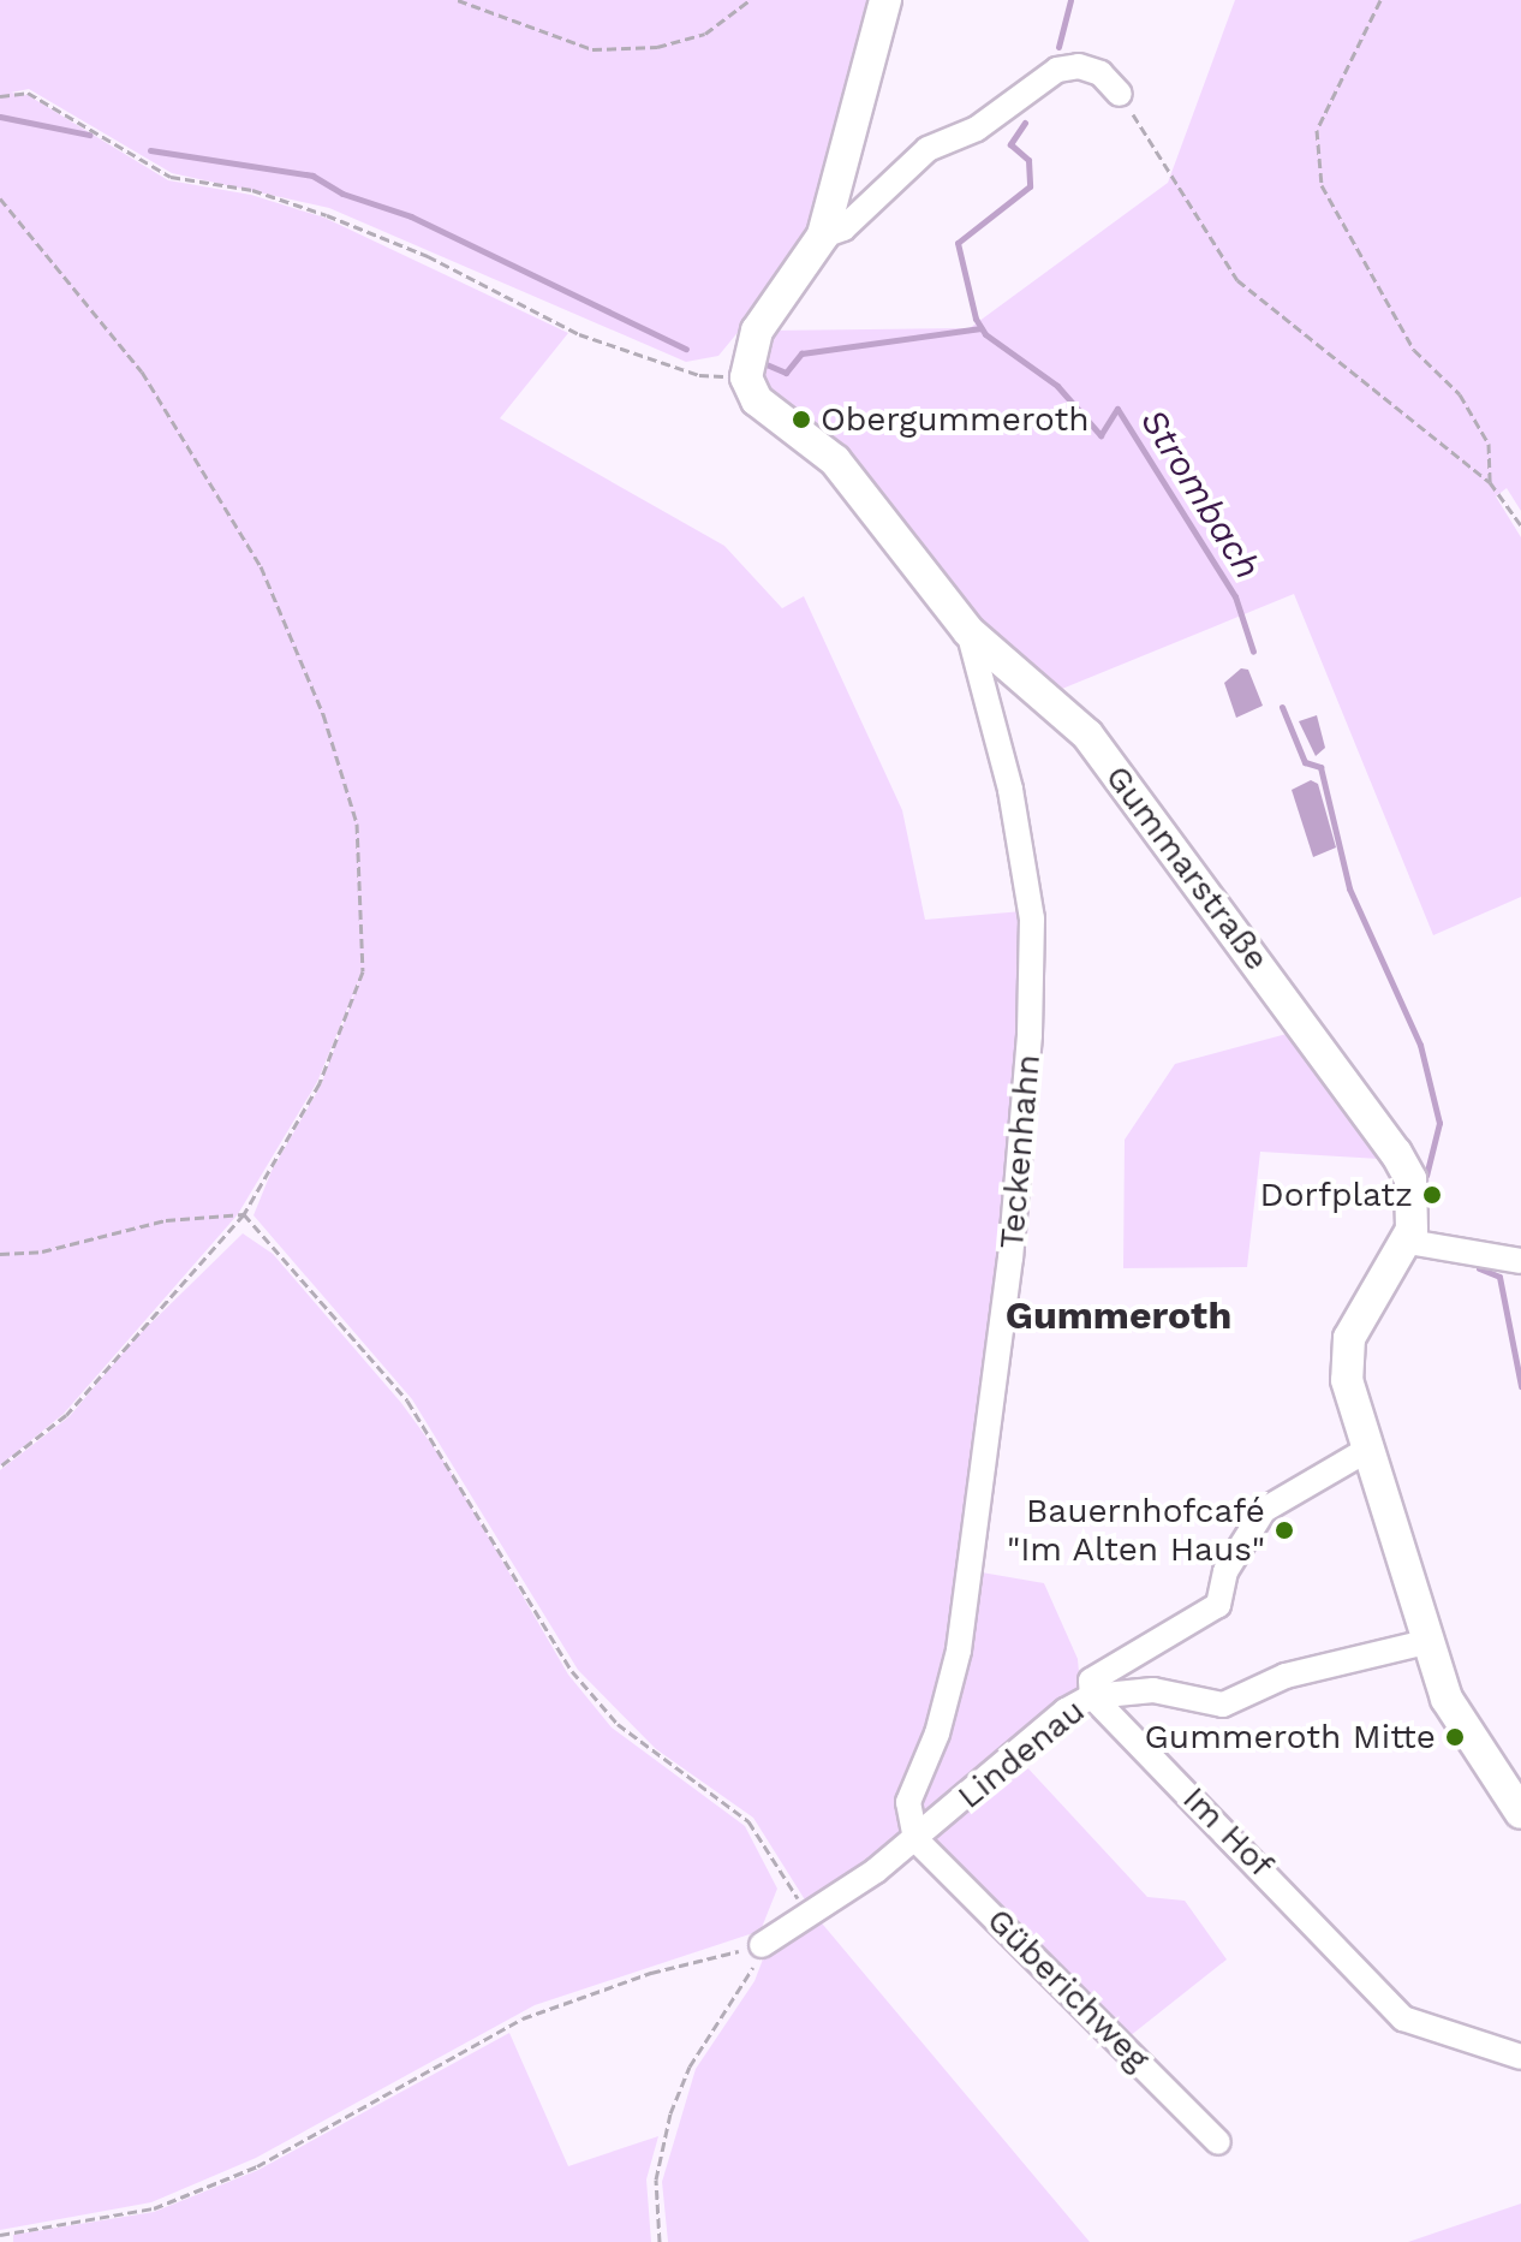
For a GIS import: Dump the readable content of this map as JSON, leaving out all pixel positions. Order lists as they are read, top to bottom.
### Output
{
  "streets": {
    "street": [
      "Gummarstraße",
      "Teckenhahn",
      "Lindenau",
      "Im Hof",
      "Güberichweg"
    ]
  },
  "crossings": [
    ["Gummarstraße", "Teckenhahn"],
    ["Gummarstraße", "Lindenau"],
    ["Teckenhahn", "Lindenau"],
    ["Teckenhahn", "Güberichweg"],
    ["Lindenau", "Im Hof"],
    ["Lindenau", "Güberichweg"]
  ],
  "districts": ["Gummeroth"],
  "water": ["Strombach"],
  "places": [
    "Obergummeroth",
    "Dorfplatz",
    "Bauernhofcafé \"Im Alten Haus\"",
    "Gummeroth Mitte"
  ]
}
